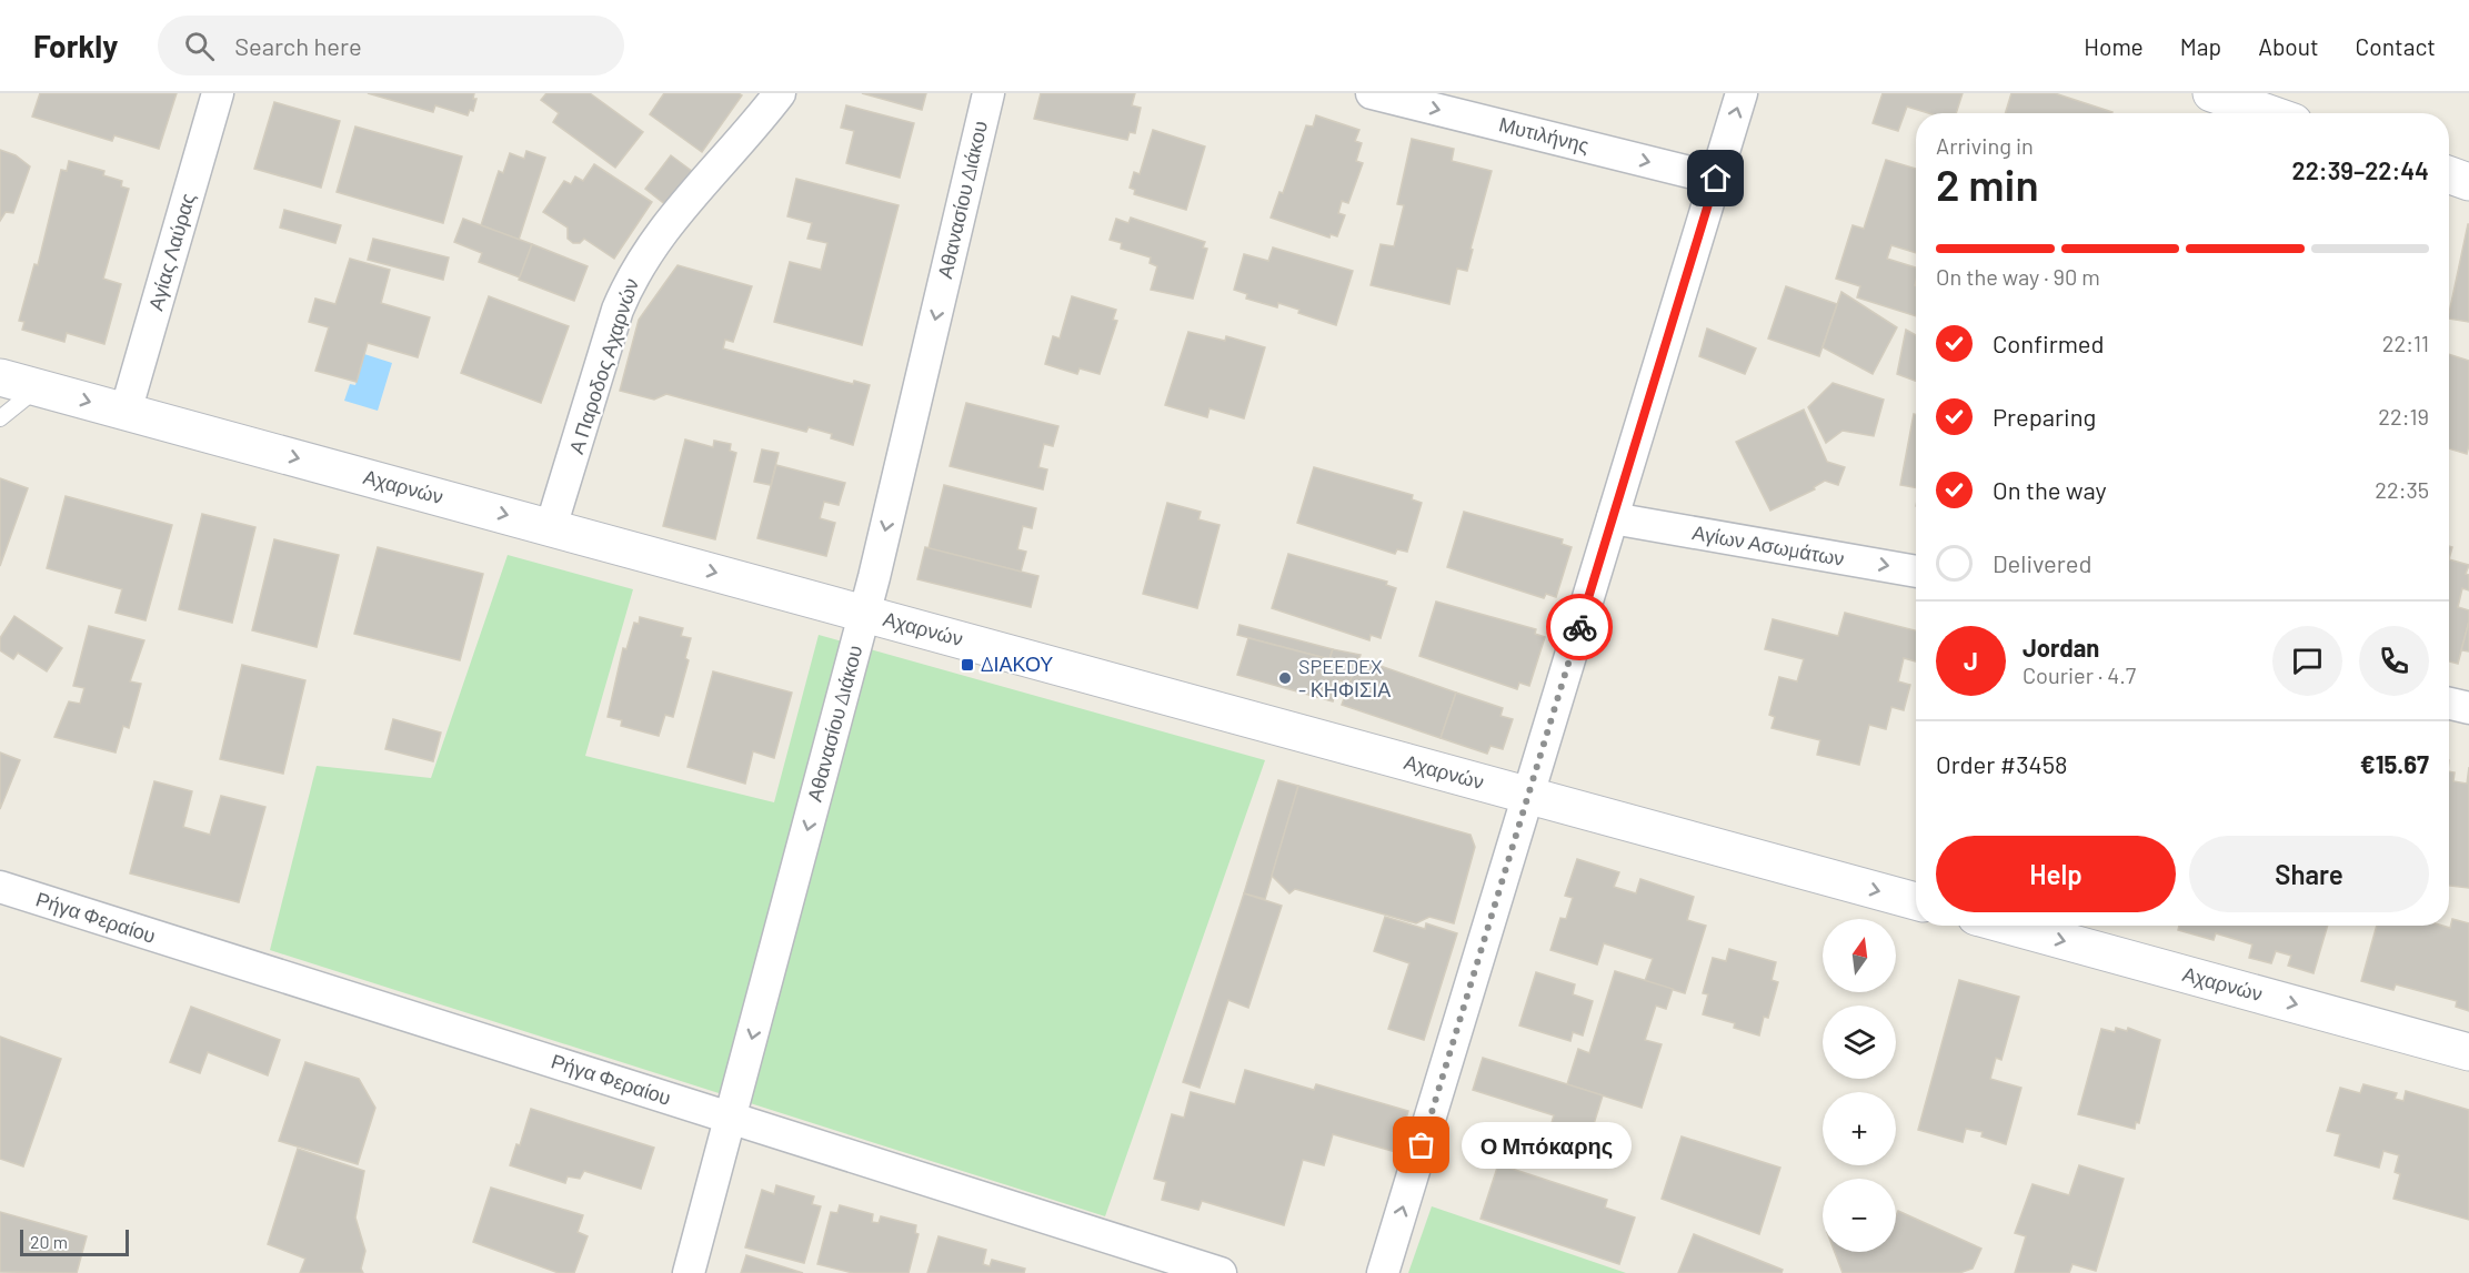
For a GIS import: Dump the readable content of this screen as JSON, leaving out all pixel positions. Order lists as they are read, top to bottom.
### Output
{
  "streets": {
    "street": [
      "Μυτιλήνης",
      "Αθανασίου Διάκου",
      "Αγίας Λαύρας",
      "Α Παροδος Αχαρνών",
      "Αχαρνών",
      "Αγίων Ασωμάτων",
      "Ρήγα Φεραίου"
    ]
  },
  "crossings": [
    ["Αθανασίου Διάκου", "Αχαρνών"],
    ["Αθανασίου Διάκου", "Ρήγα Φεραίου"],
    ["Αγίας Λαύρας", "Αχαρνών"],
    ["Α Παροδος Αχαρνών", "Αχαρνών"]
  ],
  "one_way": [
    "Μυτιλήνης",
    "Αθανασίου Διάκου",
    "Αχαρνών",
    "Αγίων Ασωμάτων"
  ],
  "places": {
    "transit": ["ΔΙΑΚΟΥ"],
    "other": ["SPEEDEX - ΚΗΦΙΣΙΑ", "Ο Μπόκαρης"]
  },
  "scale_bar": "20 m",
  "north": "top",
  "page": {
    "header": "Forkly",
    "search": "Search here",
    "nav": [
      "Home",
      "Map",
      "About",
      "Contact"
    ],
    "heading": ["2 min", "Arriving in", "22:39–22:44"],
    "panel": [
      "Jordan",
      "Courier · 4.7",
      "Order #3458",
      "€15.67"
    ],
    "bar": "On the way · 90 m",
    "list": [
      ["Confirmed", "22:11"],
      ["Preparing", "22:19"],
      ["On the way", "22:35"],
      "Delivered"
    ],
    "round": "J",
    "buttons": ["Help", "Share"],
    "map_buttons": ["+", "−"],
    "bubble": "Ο Μπόκαρης",
    "scale": "20 m"
  }
}
